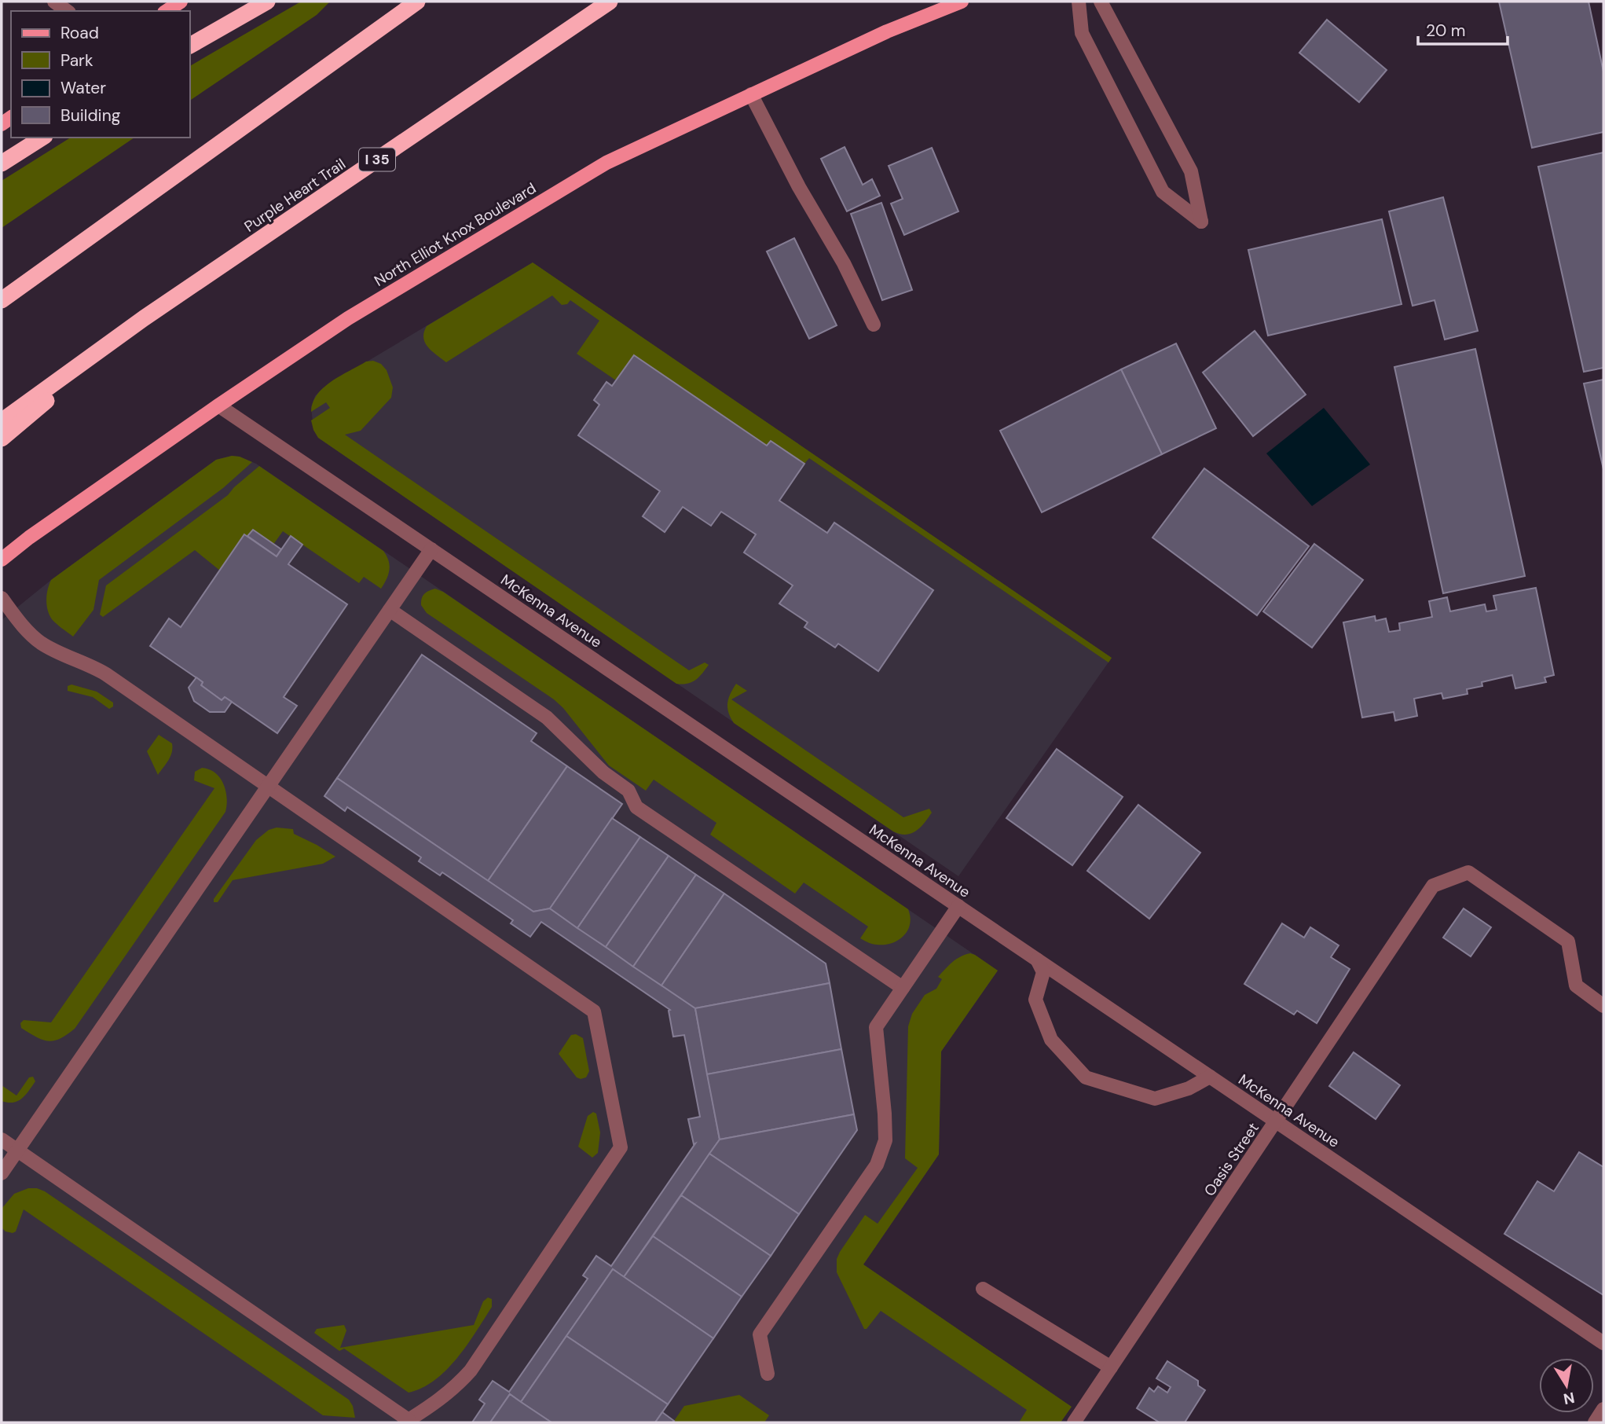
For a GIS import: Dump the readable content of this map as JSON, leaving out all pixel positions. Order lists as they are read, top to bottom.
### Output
{
  "streets": {
    "highway": ["I 35", "Purple Heart Trail"],
    "main road": ["North Elliot Knox Boulevard"],
    "street": ["McKenna Avenue", "Oasis Street"]
  },
  "crossings": [
    ["North Elliot Knox Boulevard", "McKenna Avenue"],
    ["McKenna Avenue", "Oasis Street"]
  ],
  "legend": [
    "Road",
    "Park",
    "Water",
    "Building"
  ],
  "scale_bar": "20 m",
  "north": "bottom"
}
